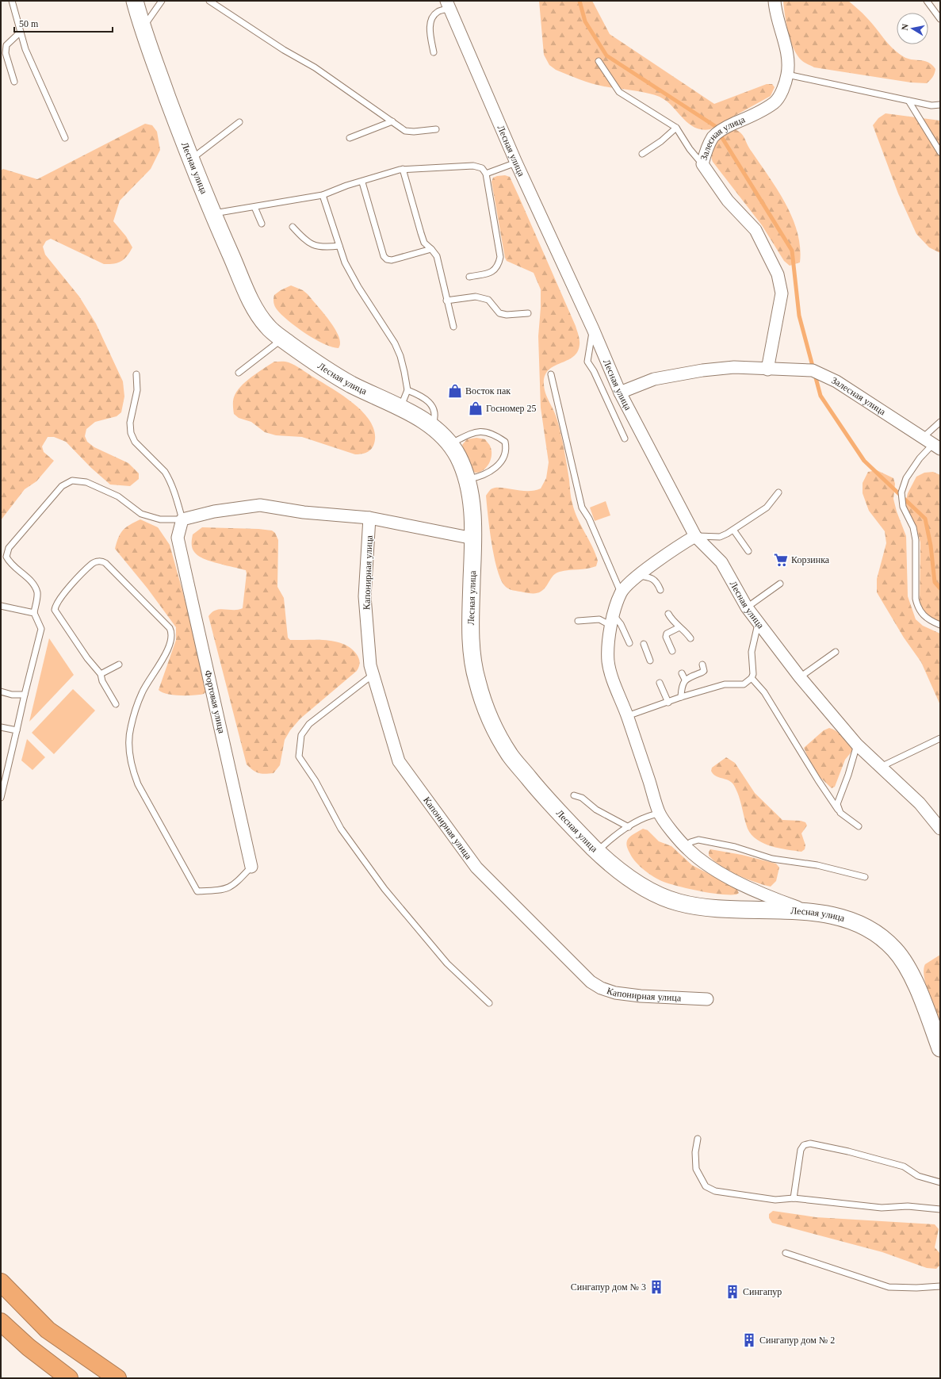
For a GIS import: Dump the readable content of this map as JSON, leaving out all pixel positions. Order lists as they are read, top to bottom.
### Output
{
  "streets": {
    "main road": ["Лесная улица"],
    "street": ["Залесная улица", "Капонирная улица", "Фортовая улица"]
  },
  "crossings": [
    ["Залесная улица", "Лесная улица"]
  ],
  "places": {
    "shop": ["Восток пак", "Госномер 25"],
    "supermarket": ["Корзинка"],
    "building": ["Сингапур дом № 3", "Сингапур", "Сингапур дом № 2"]
  },
  "scale_bar": "50 m",
  "north": "left"
}
